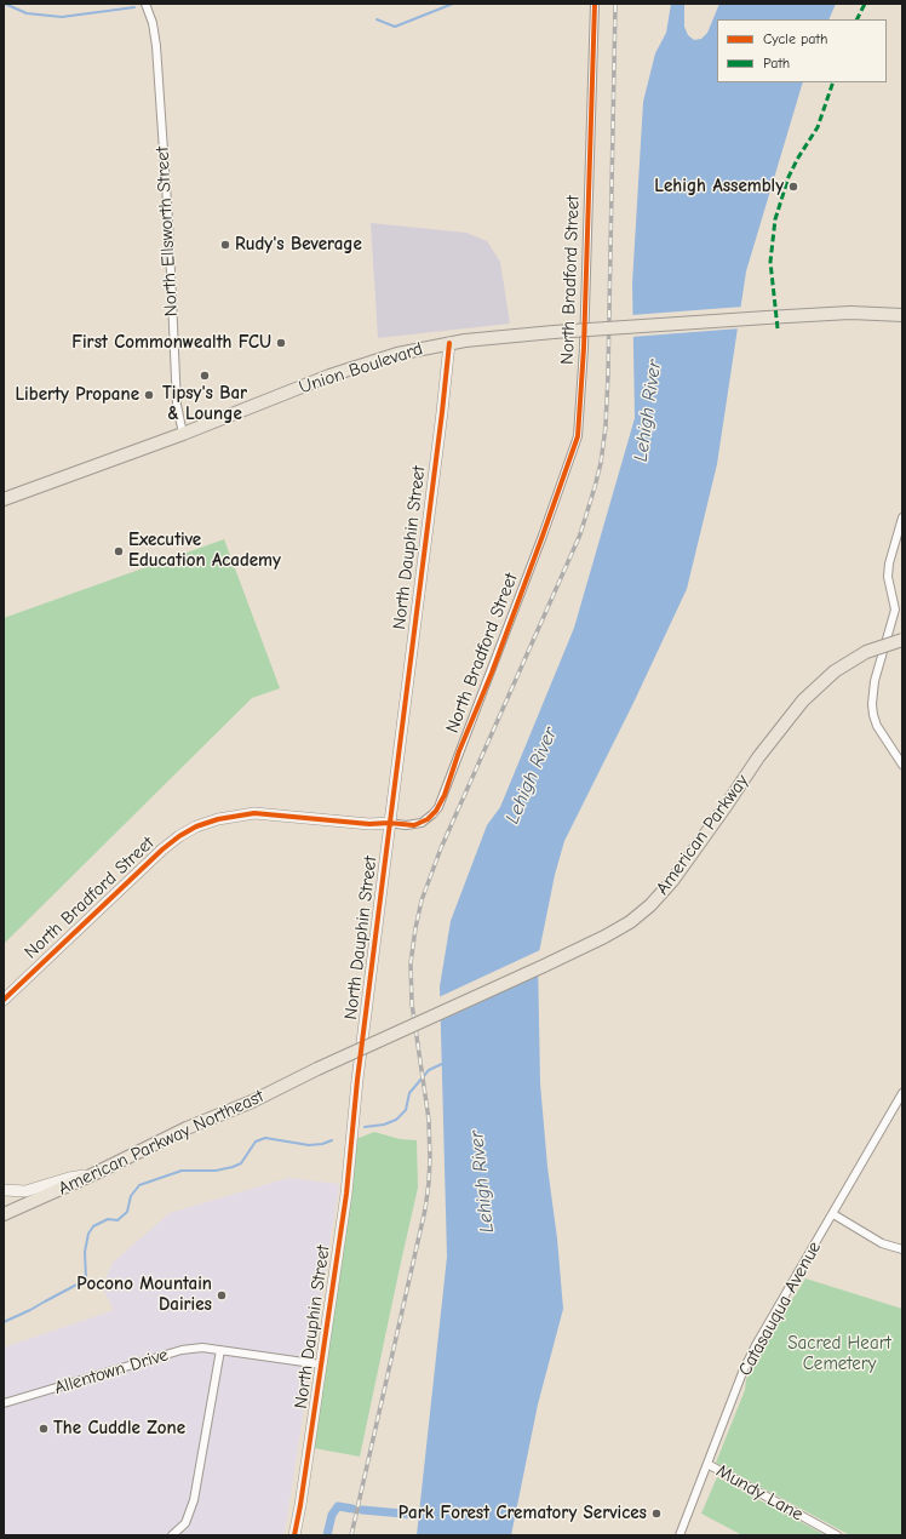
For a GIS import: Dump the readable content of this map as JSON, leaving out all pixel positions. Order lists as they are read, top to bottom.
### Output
{
  "streets": {
    "main road": ["Union Boulevard", "American Parkway", "American Parkway Northeast"],
    "street": [
      "North Ellsworth Street",
      "North Bradford Street",
      "North Dauphin Street",
      "Catasauqua Avenue",
      "Allentown Drive",
      "Mundy Lane"
    ]
  },
  "crossings": [
    ["North Ellsworth Street", "Union Boulevard"],
    ["North Bradford Street", "North Dauphin Street"],
    ["Union Boulevard", "North Dauphin Street"],
    ["North Dauphin Street", "Allentown Drive"],
    ["American Parkway", "American Parkway Northeast"],
    ["Catasauqua Avenue", "Mundy Lane"]
  ],
  "water": ["Lehigh River"],
  "parks": ["Sacred Heart Cemetery"],
  "places": [
    "Lehigh Assembly",
    "Rudy's Beverage",
    "First Commonwealth FCU",
    "Tipsy's Bar & Lounge",
    "Liberty Propane",
    "Executive Education Academy",
    "Pocono Mountain Dairies",
    "The Cuddle Zone",
    "Park Forest Crematory Services"
  ],
  "legend": ["Cycle path", "Path"]
}
